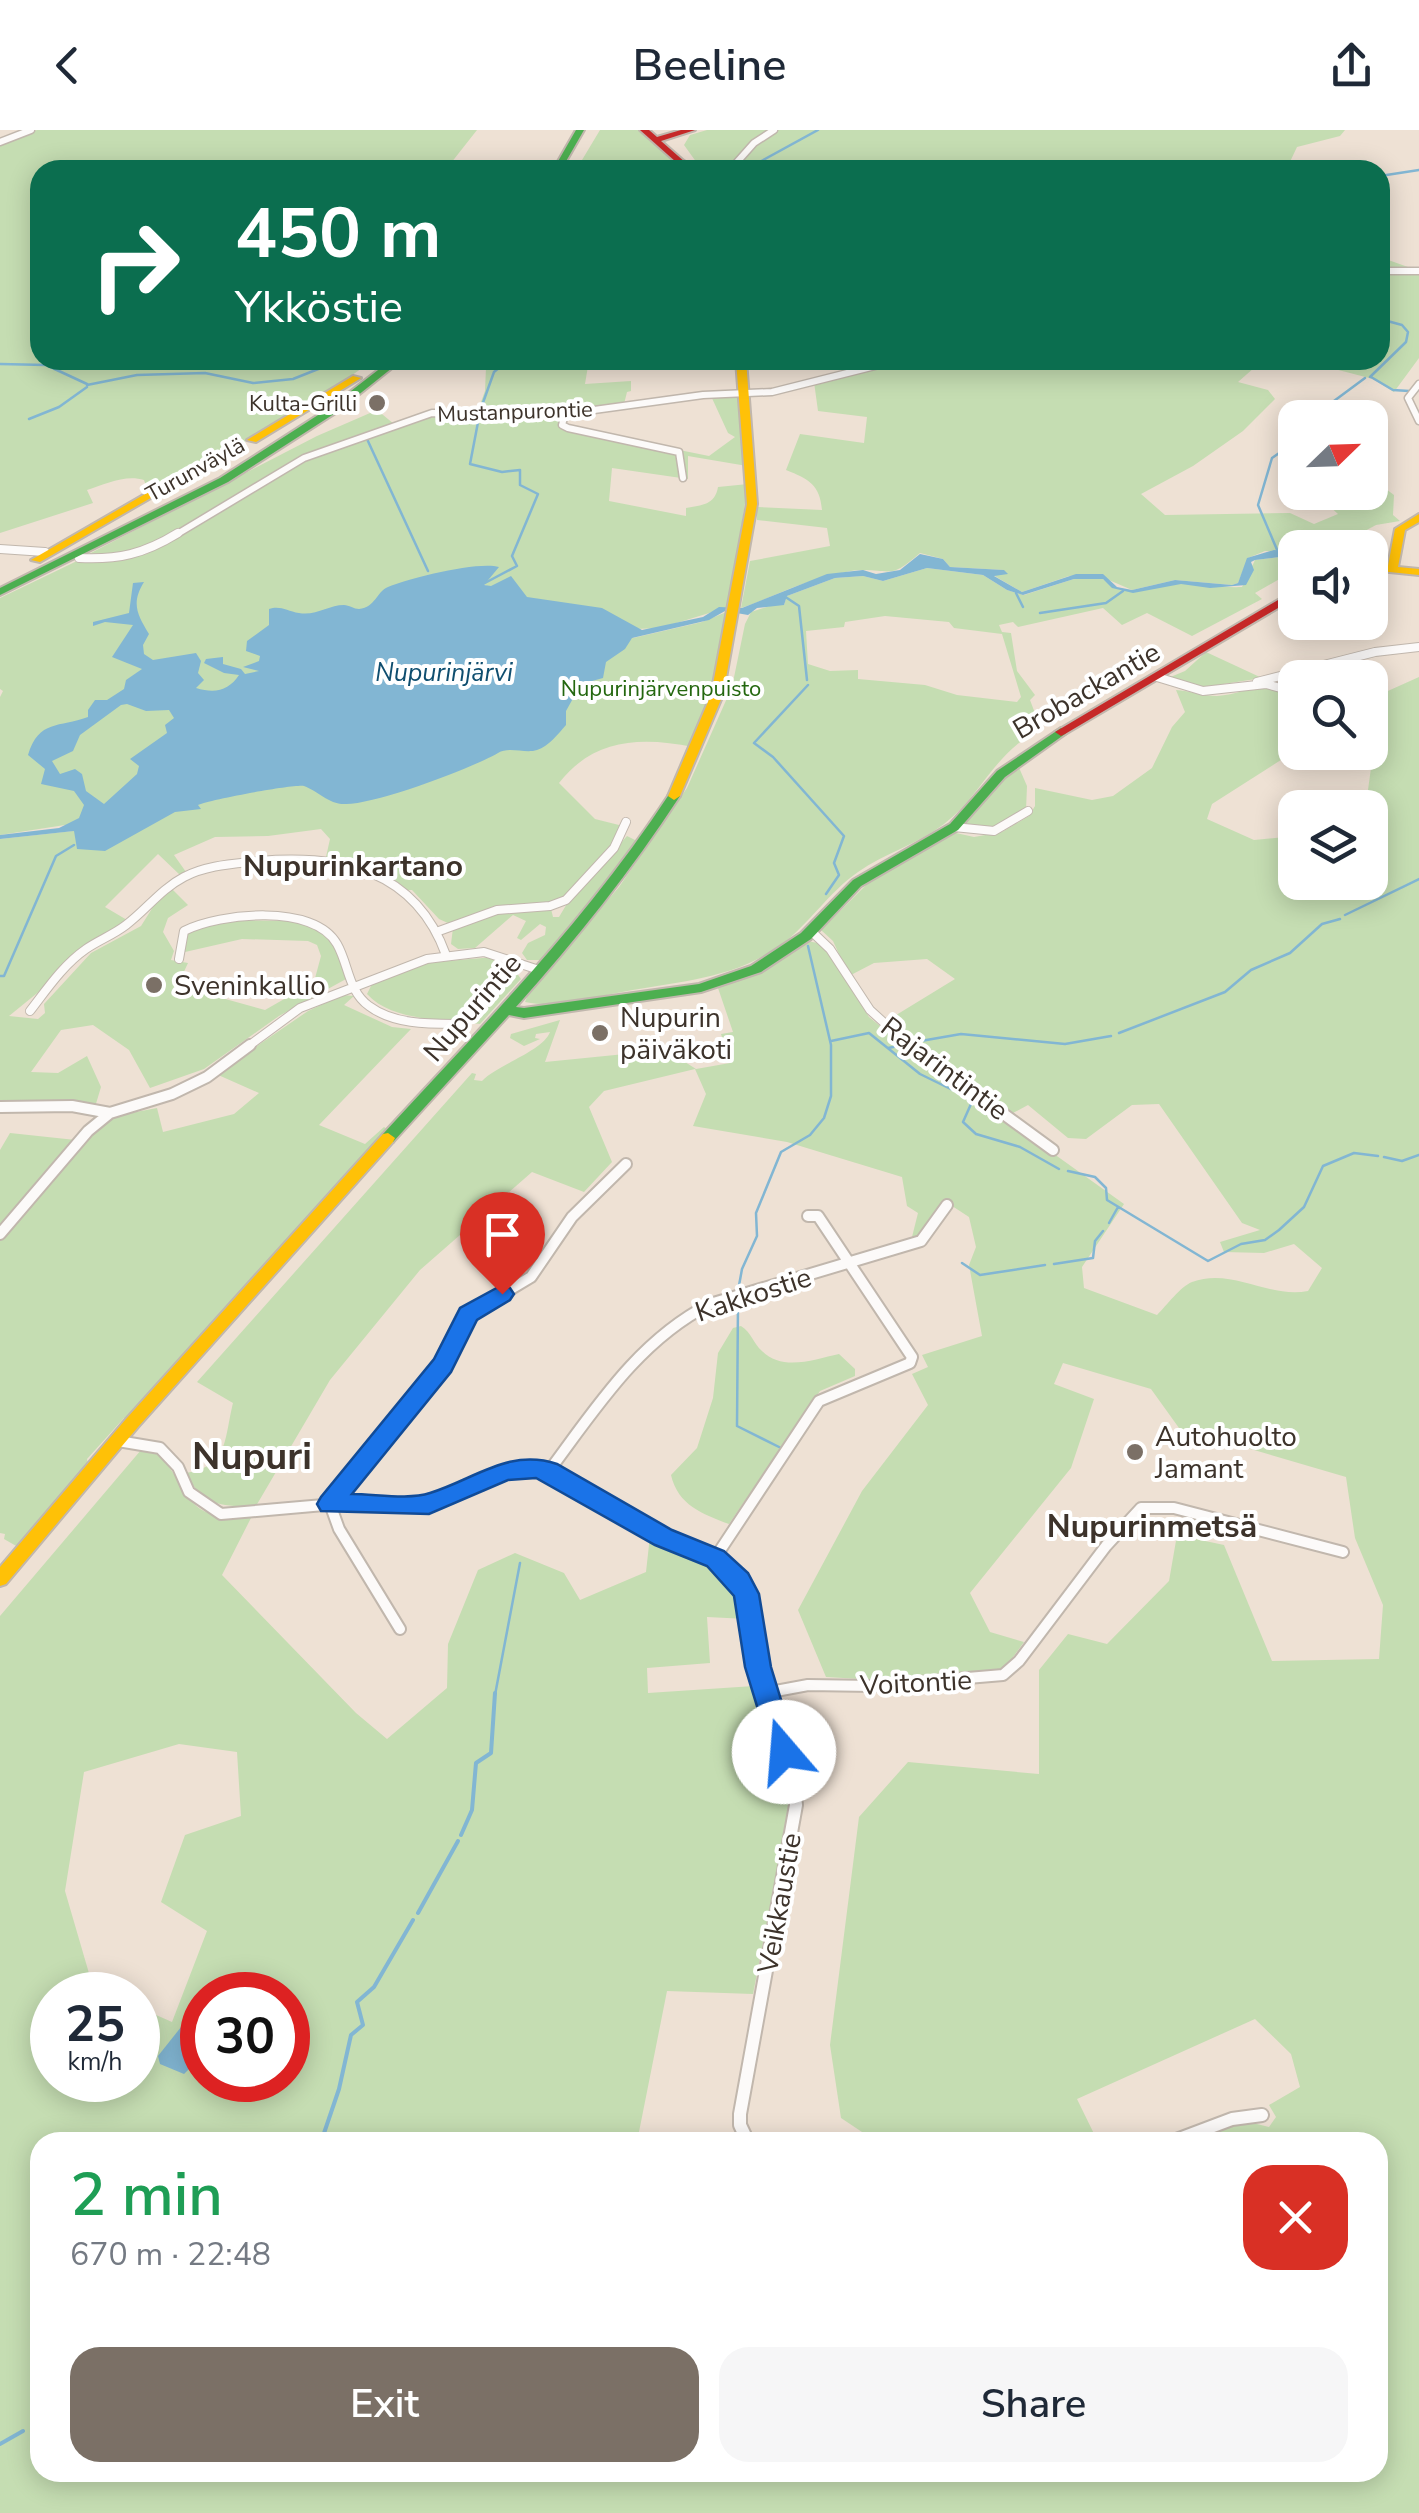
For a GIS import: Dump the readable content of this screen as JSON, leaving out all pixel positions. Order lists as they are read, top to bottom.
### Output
{
  "streets": {
    "main road": ["Turunväylä", "Brobackantie", "Nupurintie"],
    "street": [
      "Mustanpurontie",
      "Rajarintintie",
      "Kakkostie",
      "Voitontie",
      "Veikkaustie"
    ]
  },
  "crossings": [
    ["Mustanpurontie", "Nupurintie"],
    ["Brobackantie", "Nupurintie"],
    ["Brobackantie", "Rajarintintie"],
    ["Kakkostie", "Veikkaustie"],
    ["Voitontie", "Veikkaustie"]
  ],
  "districts": ["Nupurinkartano", "Nupuri", "Nupurinmetsä"],
  "water": ["Nupurinjärvi"],
  "parks": ["Nupurinjärvenpuisto"],
  "places": [
    "Kulta-Grilli",
    "Sveninkallio",
    "Nupurin päiväkoti",
    "Autohuolto Jamant"
  ],
  "north": "top right",
  "page": {
    "header": "Beeline",
    "turn": ["450 m", "Ykköstie"],
    "speed": "25 km/h",
    "limit": "30",
    "heading": ["2 min", "670 m · 22:48"],
    "buttons": ["Exit", "Share"]
  }
}
